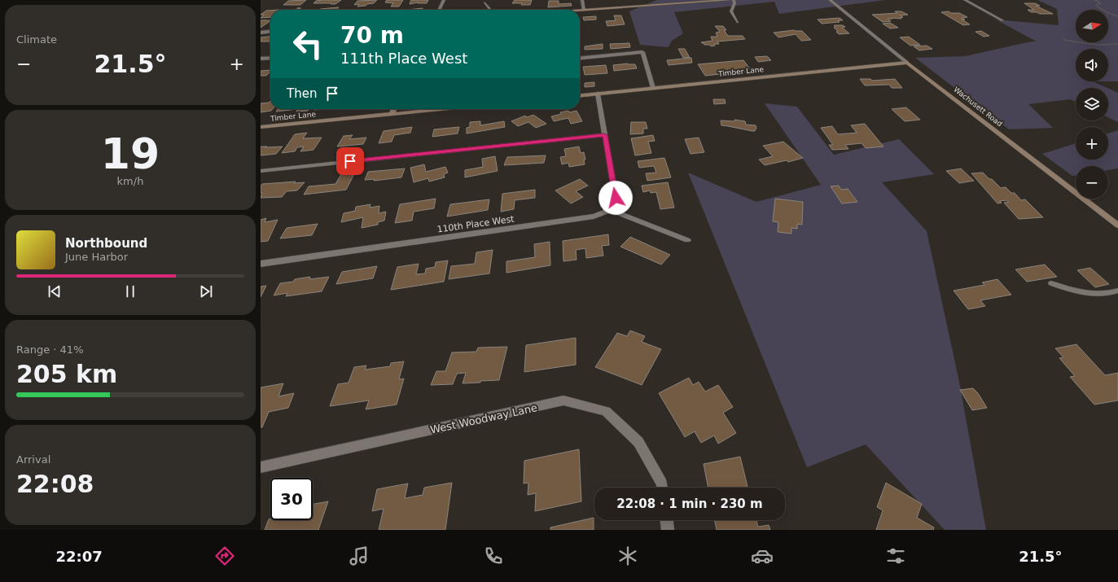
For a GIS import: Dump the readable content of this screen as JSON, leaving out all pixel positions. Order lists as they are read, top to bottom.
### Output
{
  "streets": {
    "street": [
      "Timber Lane",
      "Wachusett Road",
      "110th Place West",
      "West Woodway Lane"
    ]
  },
  "crossings": [
    ["Timber Lane", "Wachusett Road"]
  ],
  "north": "right",
  "page": {
    "tile": [
      "Climate",
      ["19", "km/h"],
      ["Range · 41%", "205 km"],
      ["Arrival", "22:08"]
    ],
    "map_buttons": ["+", "−"],
    "turn": ["70 m", "111th Place West"],
    "heat": ["−", "21.5°", "+"],
    "then": "Then",
    "song": ["Northbound", "June Harbor"],
    "limit": "30",
    "trip": "22:08 · 1 min · 230 m",
    "tabs": ["22:07", "21.5°"]
  }
}
